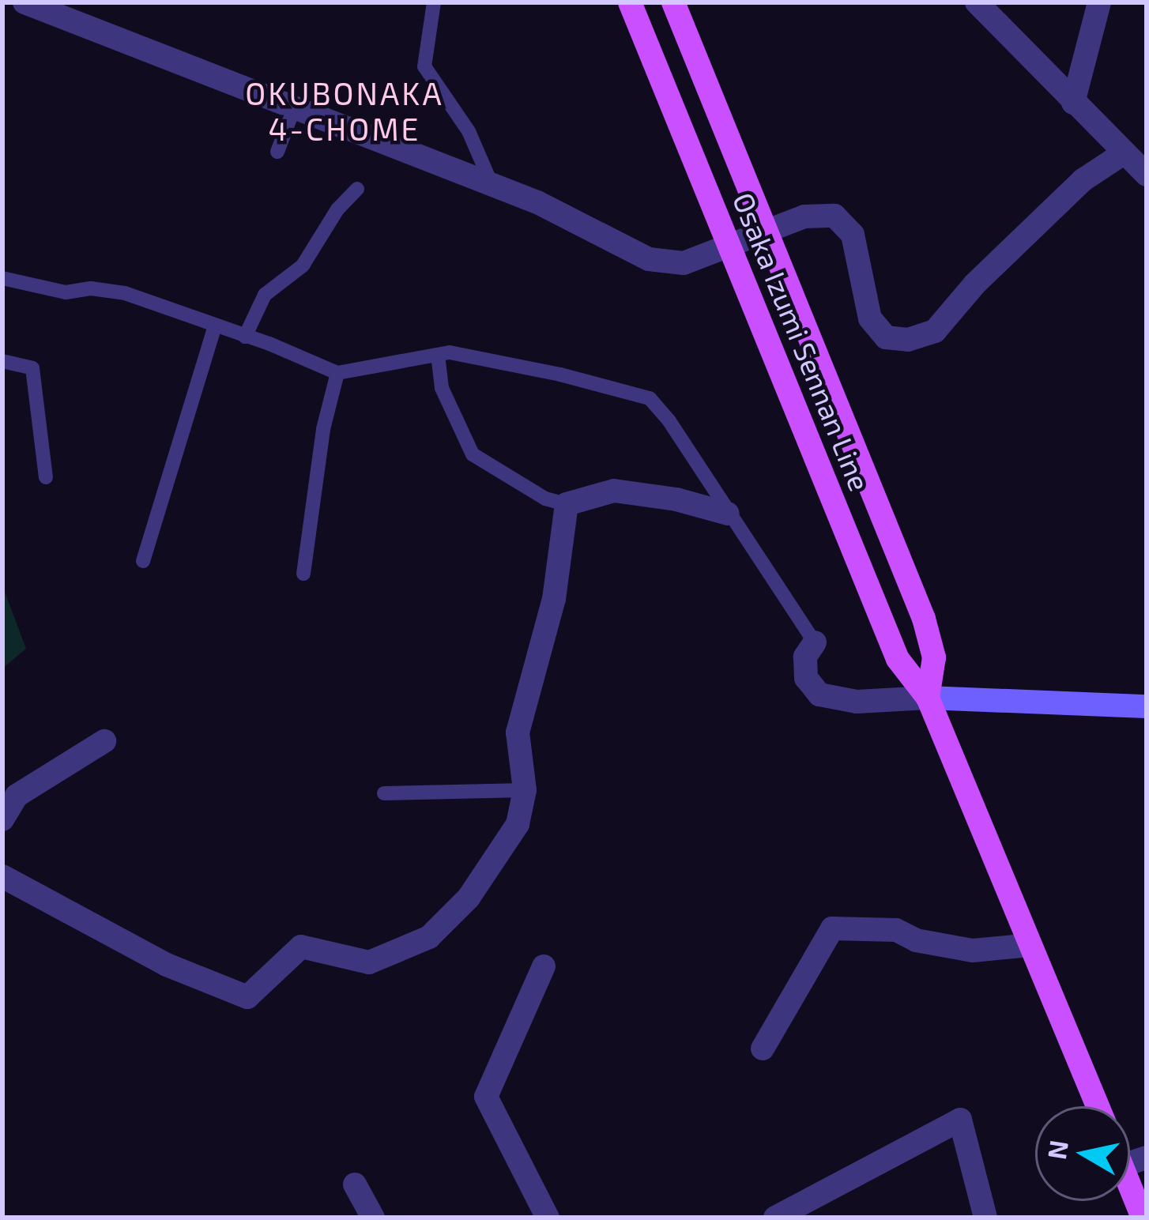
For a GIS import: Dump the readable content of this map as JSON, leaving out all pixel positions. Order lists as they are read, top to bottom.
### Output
{
  "streets": {
    "main road": ["Osaka Izumi Sennan Line"]
  },
  "districts": ["OKUBONAKA 4-CHOME"],
  "north": "left"
}
